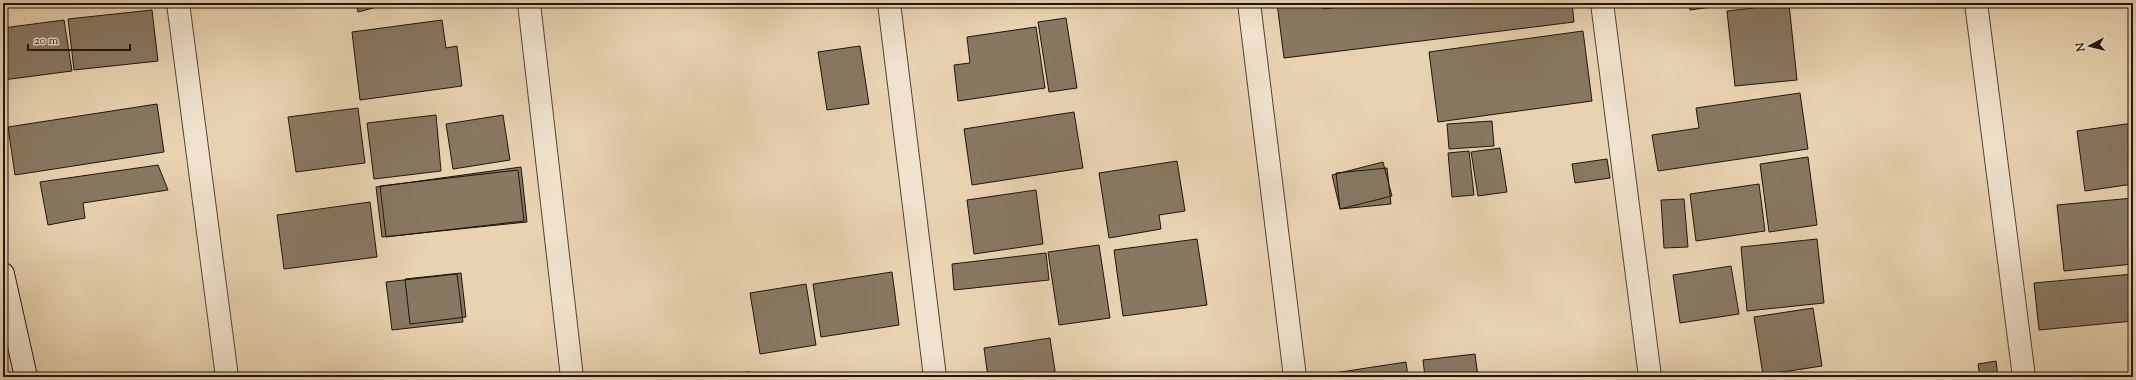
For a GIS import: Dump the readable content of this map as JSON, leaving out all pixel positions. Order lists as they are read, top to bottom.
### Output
{
  "scale_bar": "20 m",
  "north": "left"
}
